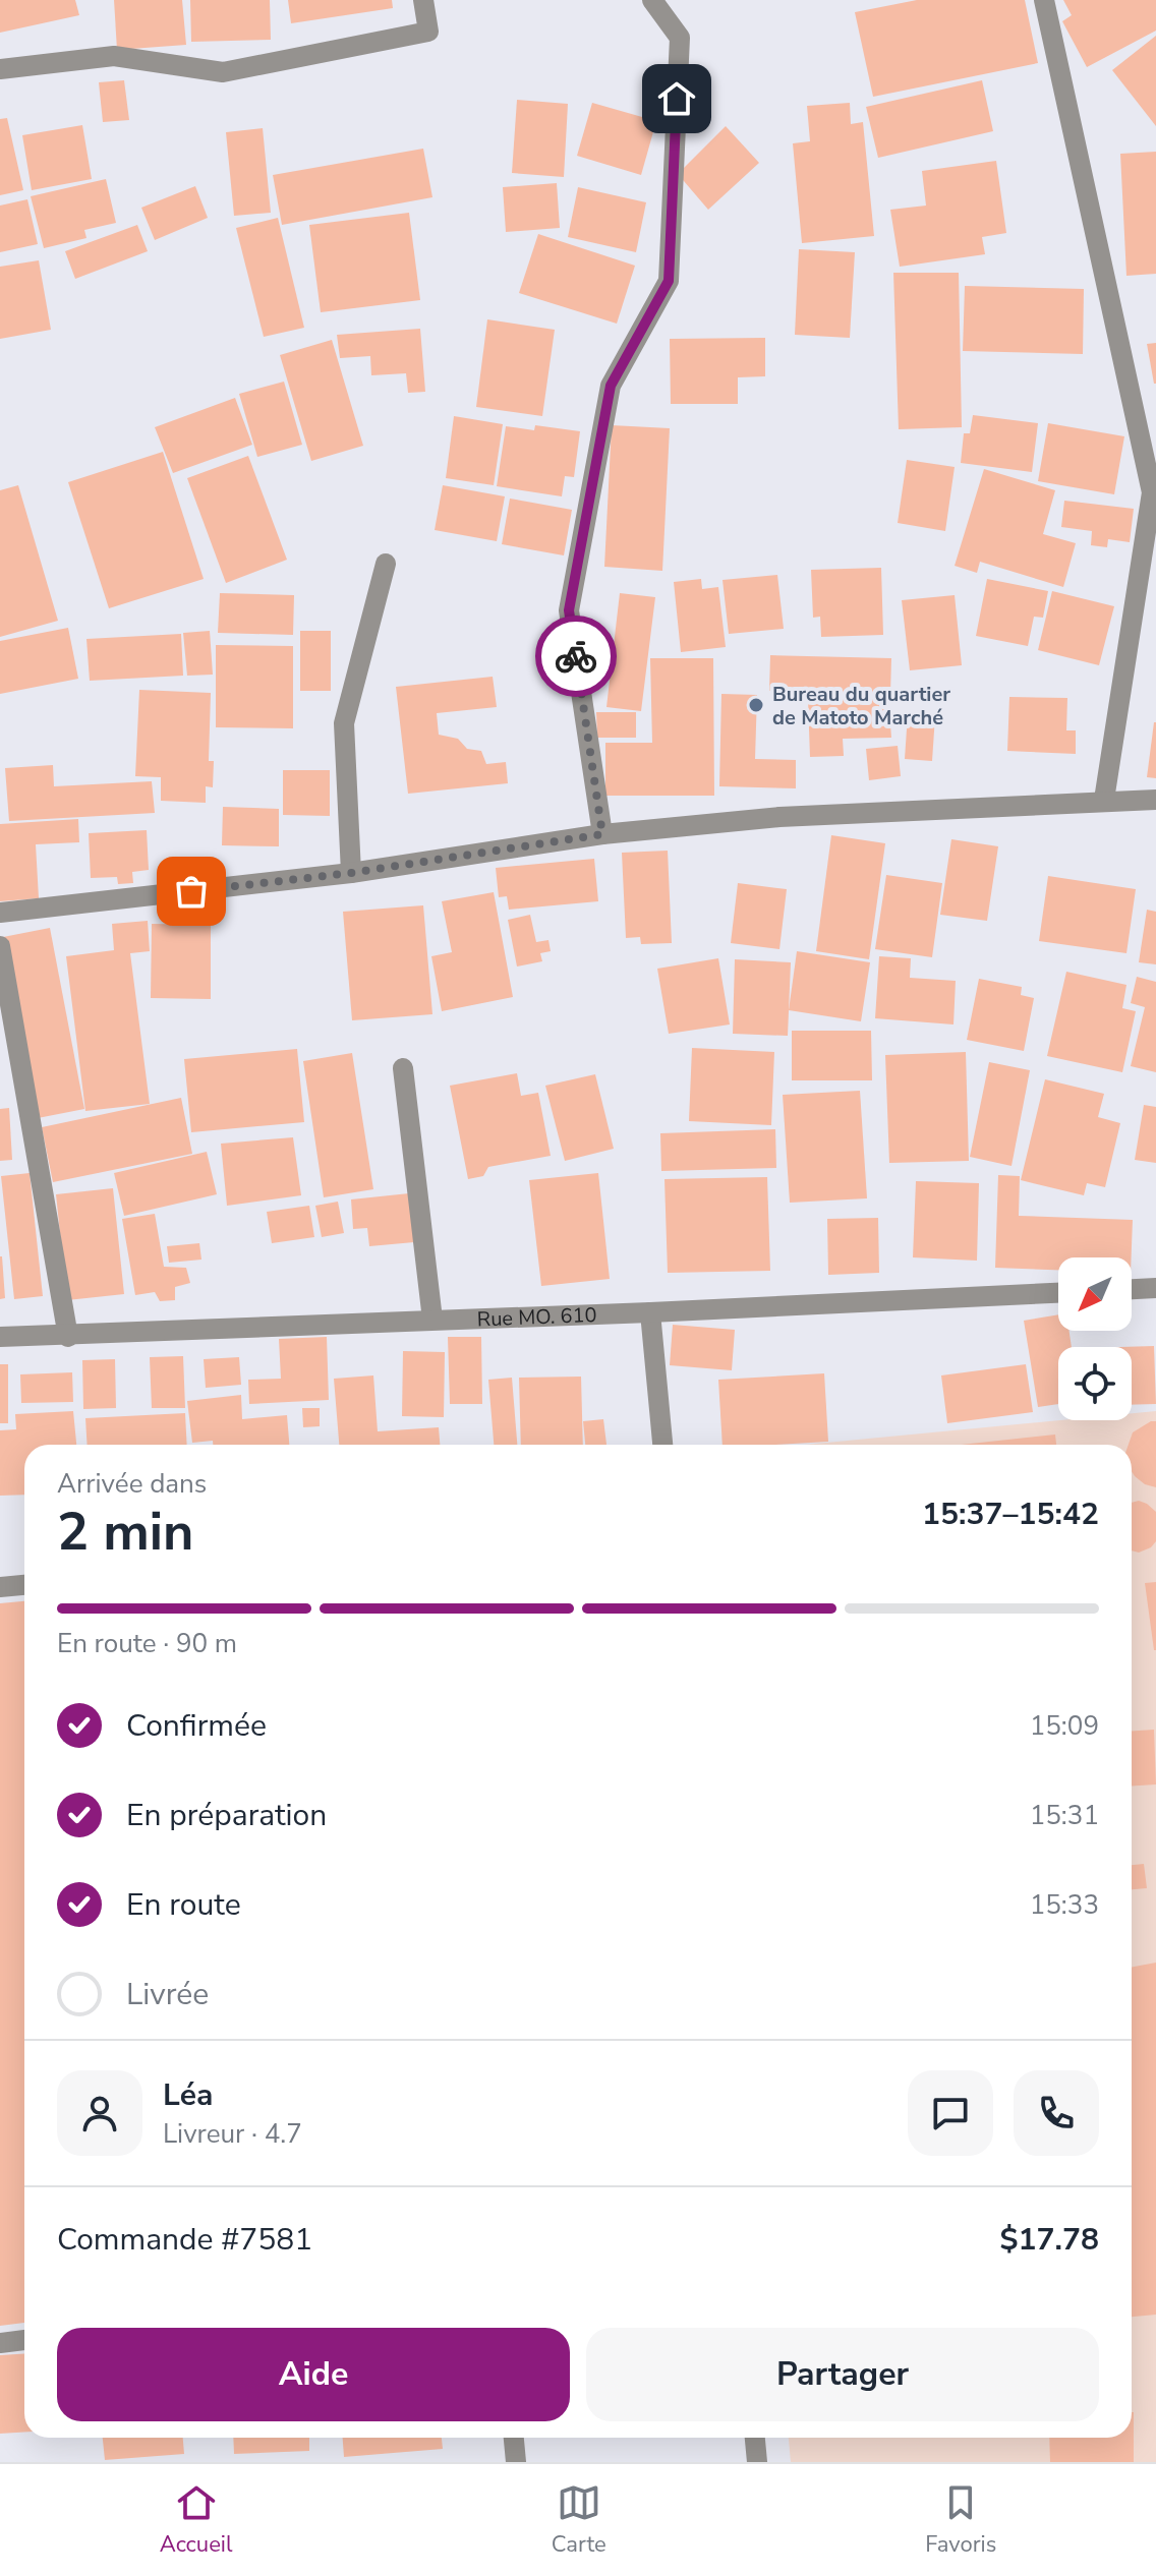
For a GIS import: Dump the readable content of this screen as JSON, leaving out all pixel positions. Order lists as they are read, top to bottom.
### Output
{
  "streets": {
    "street": ["Rue MO. 610"]
  },
  "places": ["Bureau du quartier de Matoto Marché"],
  "north": "bottom left",
  "page": {
    "heading": ["2 min", "Arrivée dans", "15:37–15:42"],
    "panel": [
      "Léa",
      "Livreur · 4.7",
      "Commande #7581",
      "$17.78"
    ],
    "bar": "En route · 90 m",
    "list": [
      ["Confirmée", "15:09"],
      ["En préparation", "15:31"],
      ["En route", "15:33"],
      "Livrée"
    ],
    "buttons": ["Aide", "Partager"],
    "tabs": ["Accueil", "Carte", "Favoris"]
  }
}
